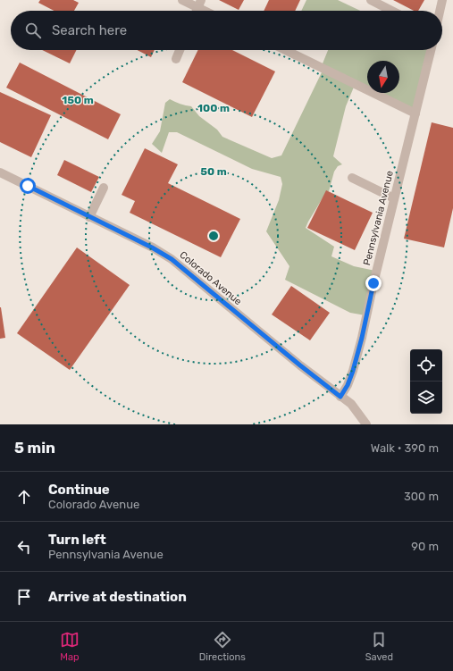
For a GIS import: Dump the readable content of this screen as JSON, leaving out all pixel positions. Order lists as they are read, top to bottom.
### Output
{
  "streets": {
    "street": ["Pennsylvania Avenue", "Colorado Avenue"]
  },
  "crossings": [
    ["Pennsylvania Avenue", "Colorado Avenue"]
  ],
  "north": "bottom",
  "page": {
    "search": "Search here",
    "heading": ["5 min", "Walk · 390 m"],
    "list": [
      ["Continue", "Colorado Avenue", "300 m"],
      ["Turn left", "Pennsylvania Avenue", "90 m"],
      "Arrive at destination"
    ],
    "nav": ["Map", "Directions", "Saved"]
  },
  "rings": ["150 m", "100 m", "50 m"]
}
